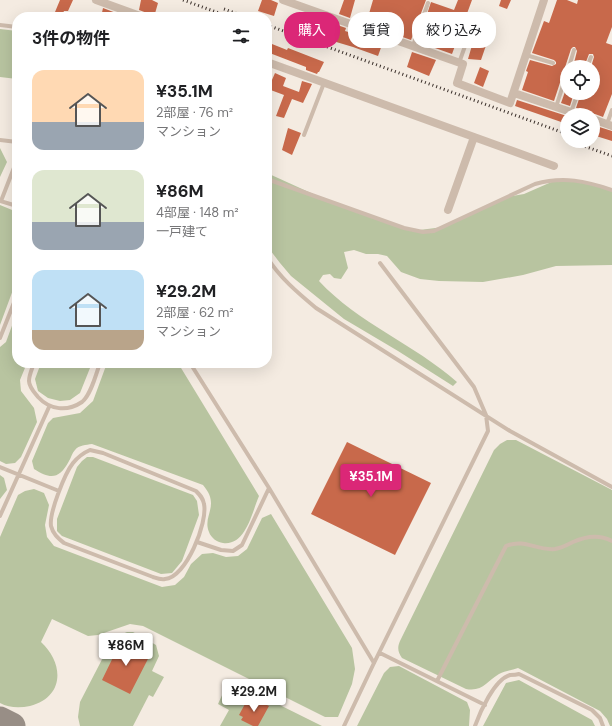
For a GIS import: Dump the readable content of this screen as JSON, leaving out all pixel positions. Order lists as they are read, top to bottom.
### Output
{
  "page": {
    "chip": ["購入", "賃貸", "絞り込み"],
    "heading": "3件の物件",
    "list": [
      {
        "name": "¥35.1M",
        "note": "2部屋 · 76 m² · マンション"
      },
      {
        "name": "¥86M",
        "note": "4部屋 · 148 m² · 一戸建て"
      },
      {
        "name": "¥29.2M",
        "note": "2部屋 · 62 m² · マンション"
      }
    ],
    "price": ["¥35.1M", "¥86M", "¥29.2M"]
  }
}
